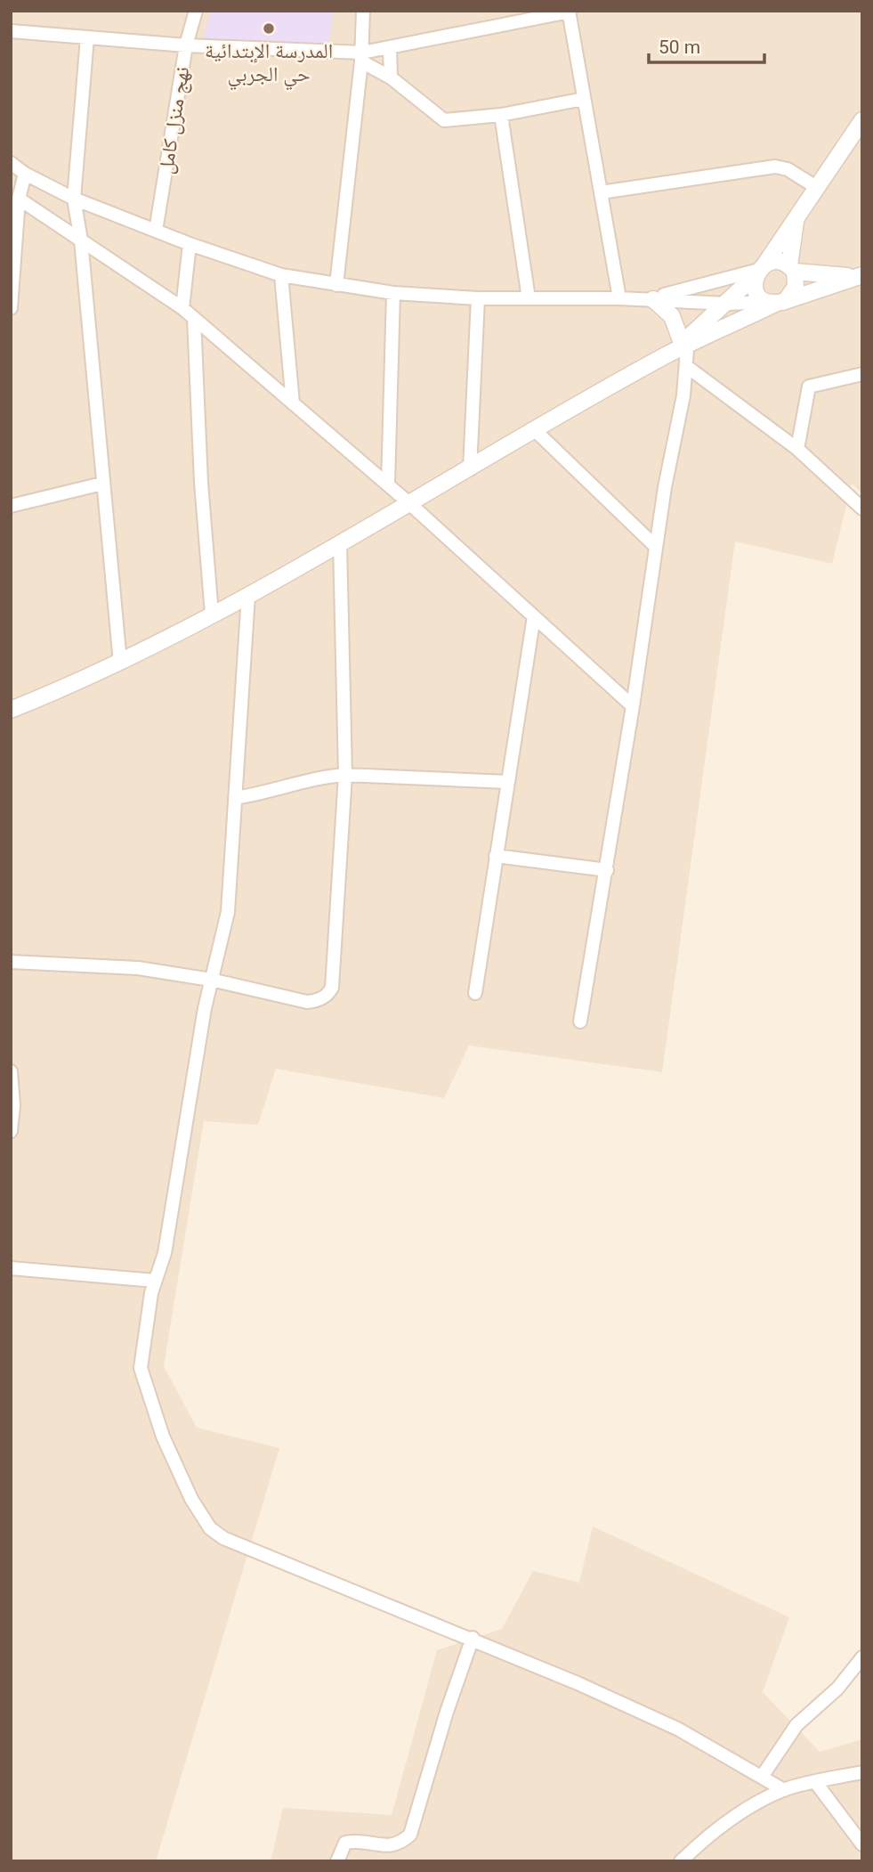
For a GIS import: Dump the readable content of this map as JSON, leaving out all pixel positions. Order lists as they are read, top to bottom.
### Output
{
  "streets": {
    "street": ["نهج منزل كامل"]
  },
  "places": ["المدرسة الإبتدائية حي الجربي"],
  "scale_bar": "50 m"
}
